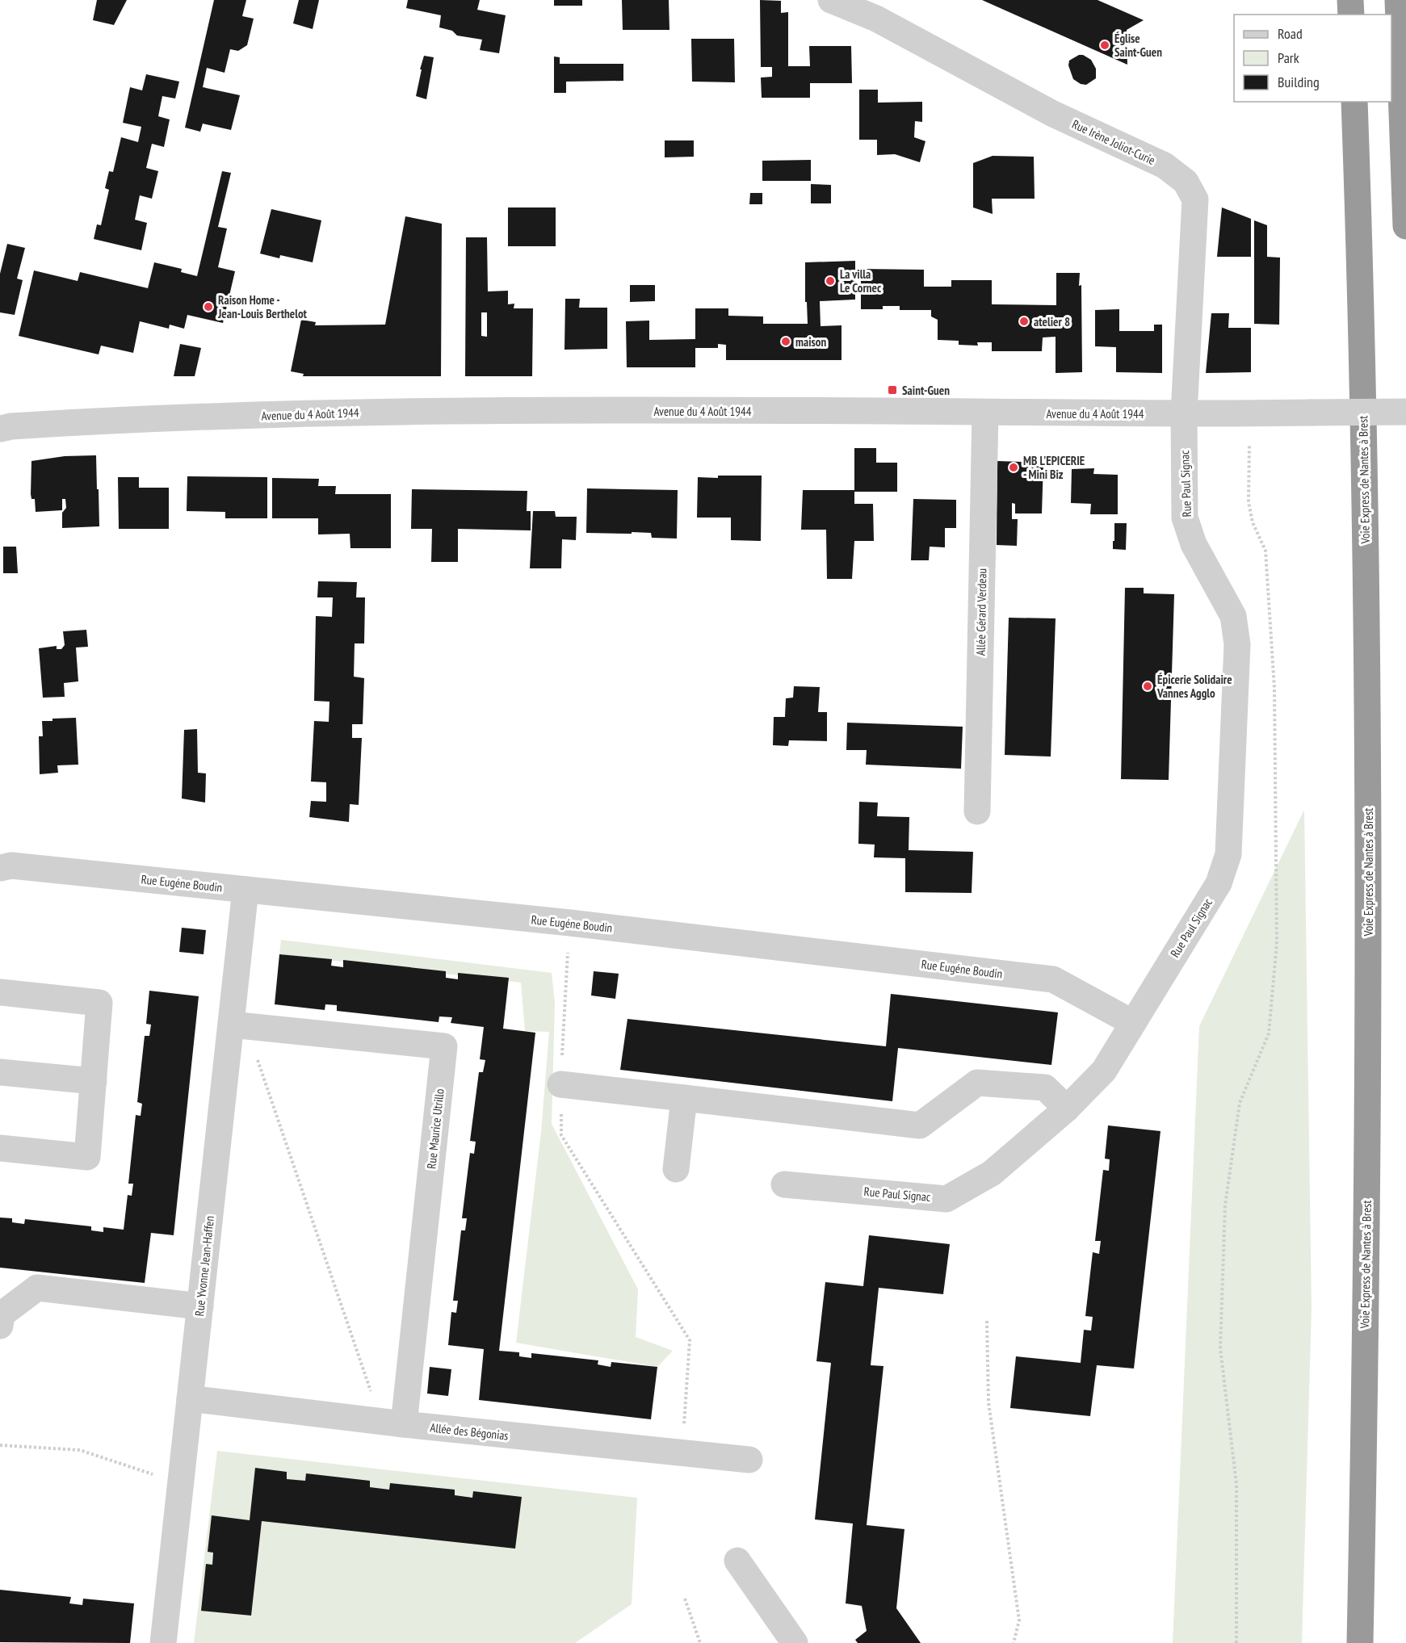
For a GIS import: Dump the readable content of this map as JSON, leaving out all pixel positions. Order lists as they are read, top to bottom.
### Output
{
  "streets": {
    "highway": ["Voie Express de Nantes à Brest"],
    "street": [
      "Rue Irène Joliot-Curie",
      "Avenue du 4 Août 1944",
      "Rue Paul Signac",
      "Allée Gérard Verdeau",
      "Rue Eugéne Boudin",
      "Rue Maurice Utrillo",
      "Rue Yvonne Jean-Haffen",
      "Allée des Bégonias"
    ]
  },
  "crossings": [
    ["Rue Irène Joliot-Curie", "Avenue du 4 Août 1944"],
    ["Rue Irène Joliot-Curie", "Rue Paul Signac"],
    ["Avenue du 4 Août 1944", "Rue Paul Signac"],
    ["Avenue du 4 Août 1944", "Allée Gérard Verdeau"],
    ["Rue Paul Signac", "Rue Eugéne Boudin"],
    ["Rue Eugéne Boudin", "Rue Yvonne Jean-Haffen"],
    ["Rue Maurice Utrillo", "Rue Yvonne Jean-Haffen"],
    ["Rue Maurice Utrillo", "Allée des Bégonias"],
    ["Rue Yvonne Jean-Haffen", "Allée des Bégonias"]
  ],
  "places": {
    "other": [
      "Église Saint-Guen",
      "La villa Le Cornec",
      "Raison Home - Jean-Louis Berthelot",
      "atelier 8",
      "maison",
      "MB L'EPICERIE - Mini Biz",
      "Épicerie Solidaire Vannes Agglo"
    ],
    "transit": ["Saint-Guen"]
  },
  "legend": ["Road", "Park", "Building"]
}
